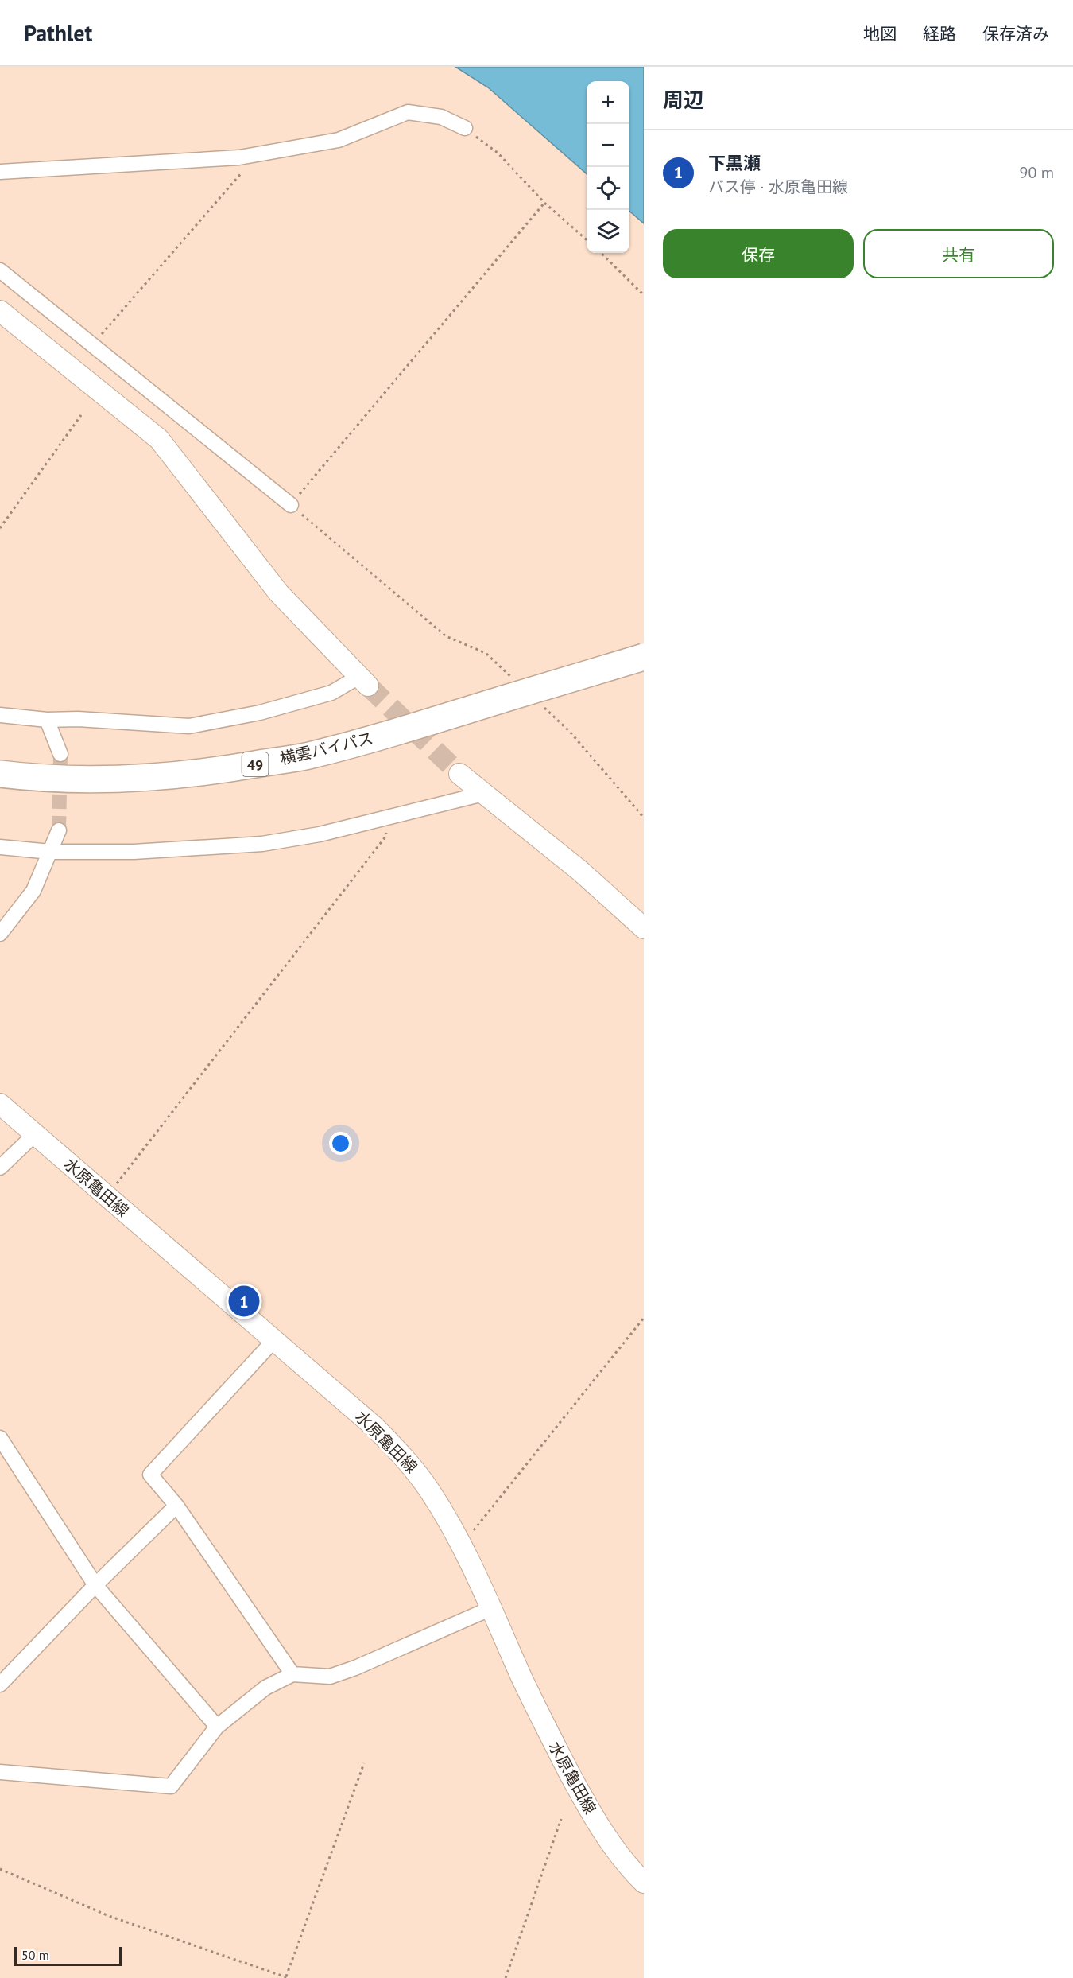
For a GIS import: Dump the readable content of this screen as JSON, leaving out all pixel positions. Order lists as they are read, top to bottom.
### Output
{
  "streets": {
    "highway": ["横雲バイパス", "49"],
    "main road": ["水原亀田線"]
  },
  "scale_bar": "50 m",
  "page": {
    "header": "Pathlet",
    "nav": ["地図", "経路", "保存済み"],
    "heading": "周辺",
    "map_buttons": ["+", "−"],
    "list": [
      {
        "mark": "1",
        "name": "下黒瀬",
        "note": "バス停 · 水原亀田線",
        "value": "90 m"
      }
    ],
    "buttons": ["保存", "共有"],
    "pins": "1",
    "scale": "50 m"
  }
}
